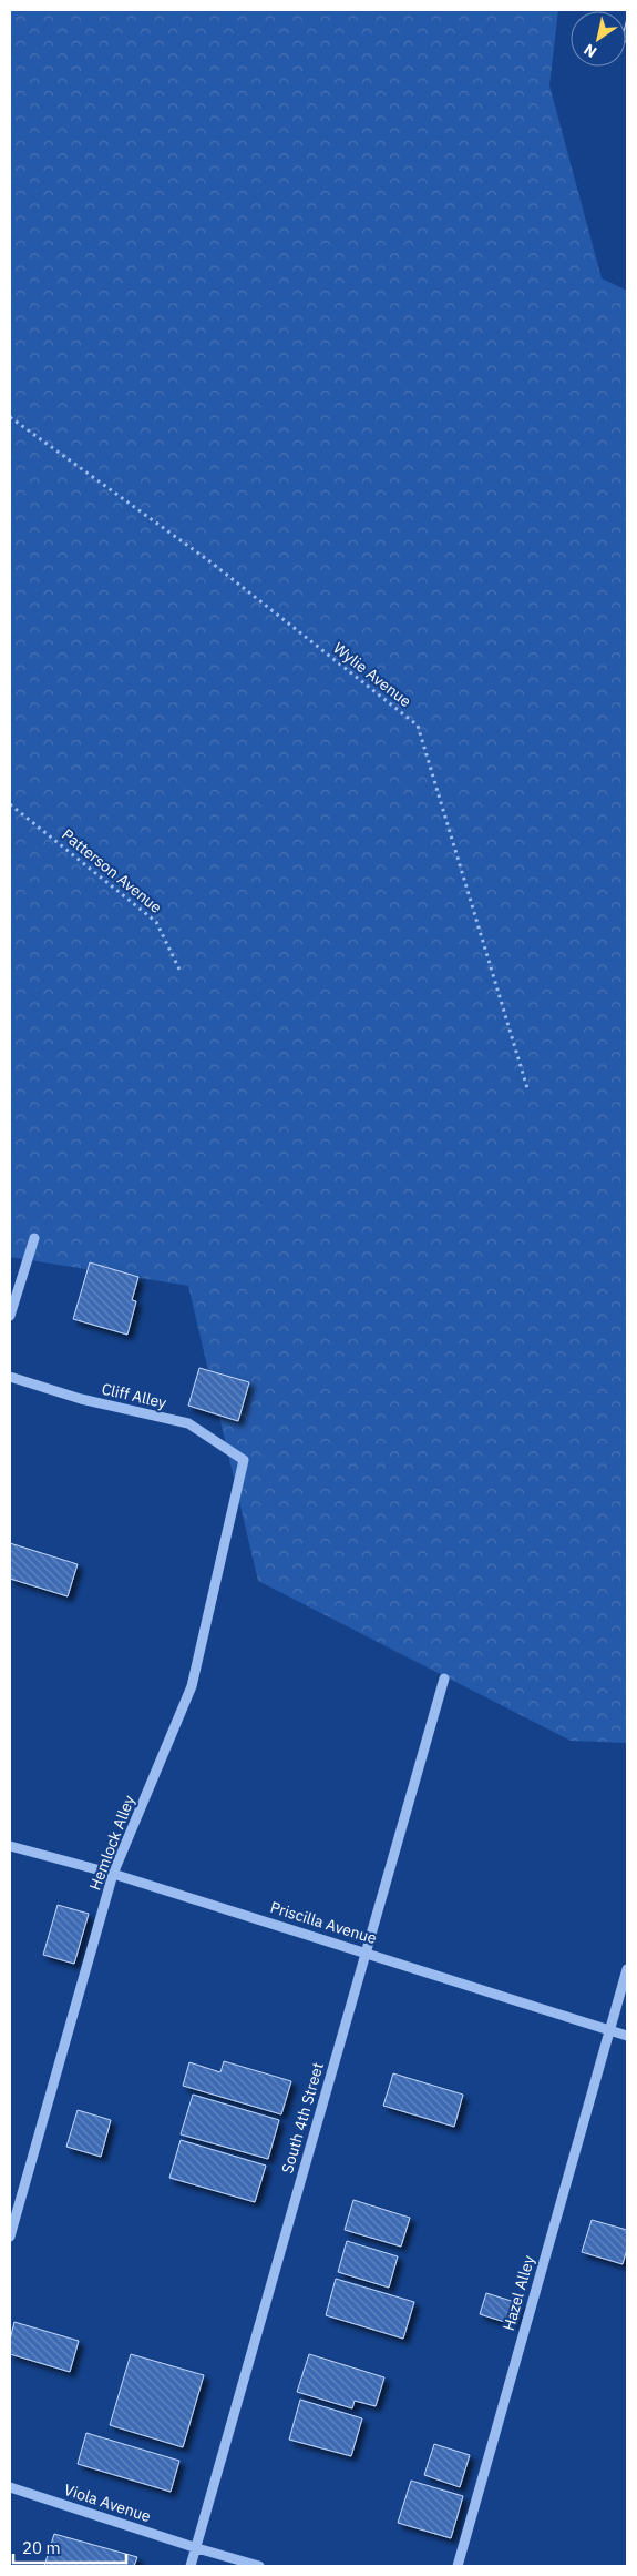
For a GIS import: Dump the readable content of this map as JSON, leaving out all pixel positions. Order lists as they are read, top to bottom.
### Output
{
  "streets": {
    "street": [
      "Cliff Alley",
      "Hemlock Alley",
      "Priscilla Avenue",
      "South 4th Street",
      "Hazel Alley",
      "Viola Avenue"
    ],
    "path": ["Wylie Avenue", "Patterson Avenue"]
  },
  "crossings": [
    ["Cliff Alley", "Hemlock Alley"],
    ["Hemlock Alley", "Priscilla Avenue"],
    ["Priscilla Avenue", "South 4th Street"],
    ["Priscilla Avenue", "Hazel Alley"],
    ["South 4th Street", "Viola Avenue"]
  ],
  "scale_bar": "20 m",
  "north": "bottom left"
}
